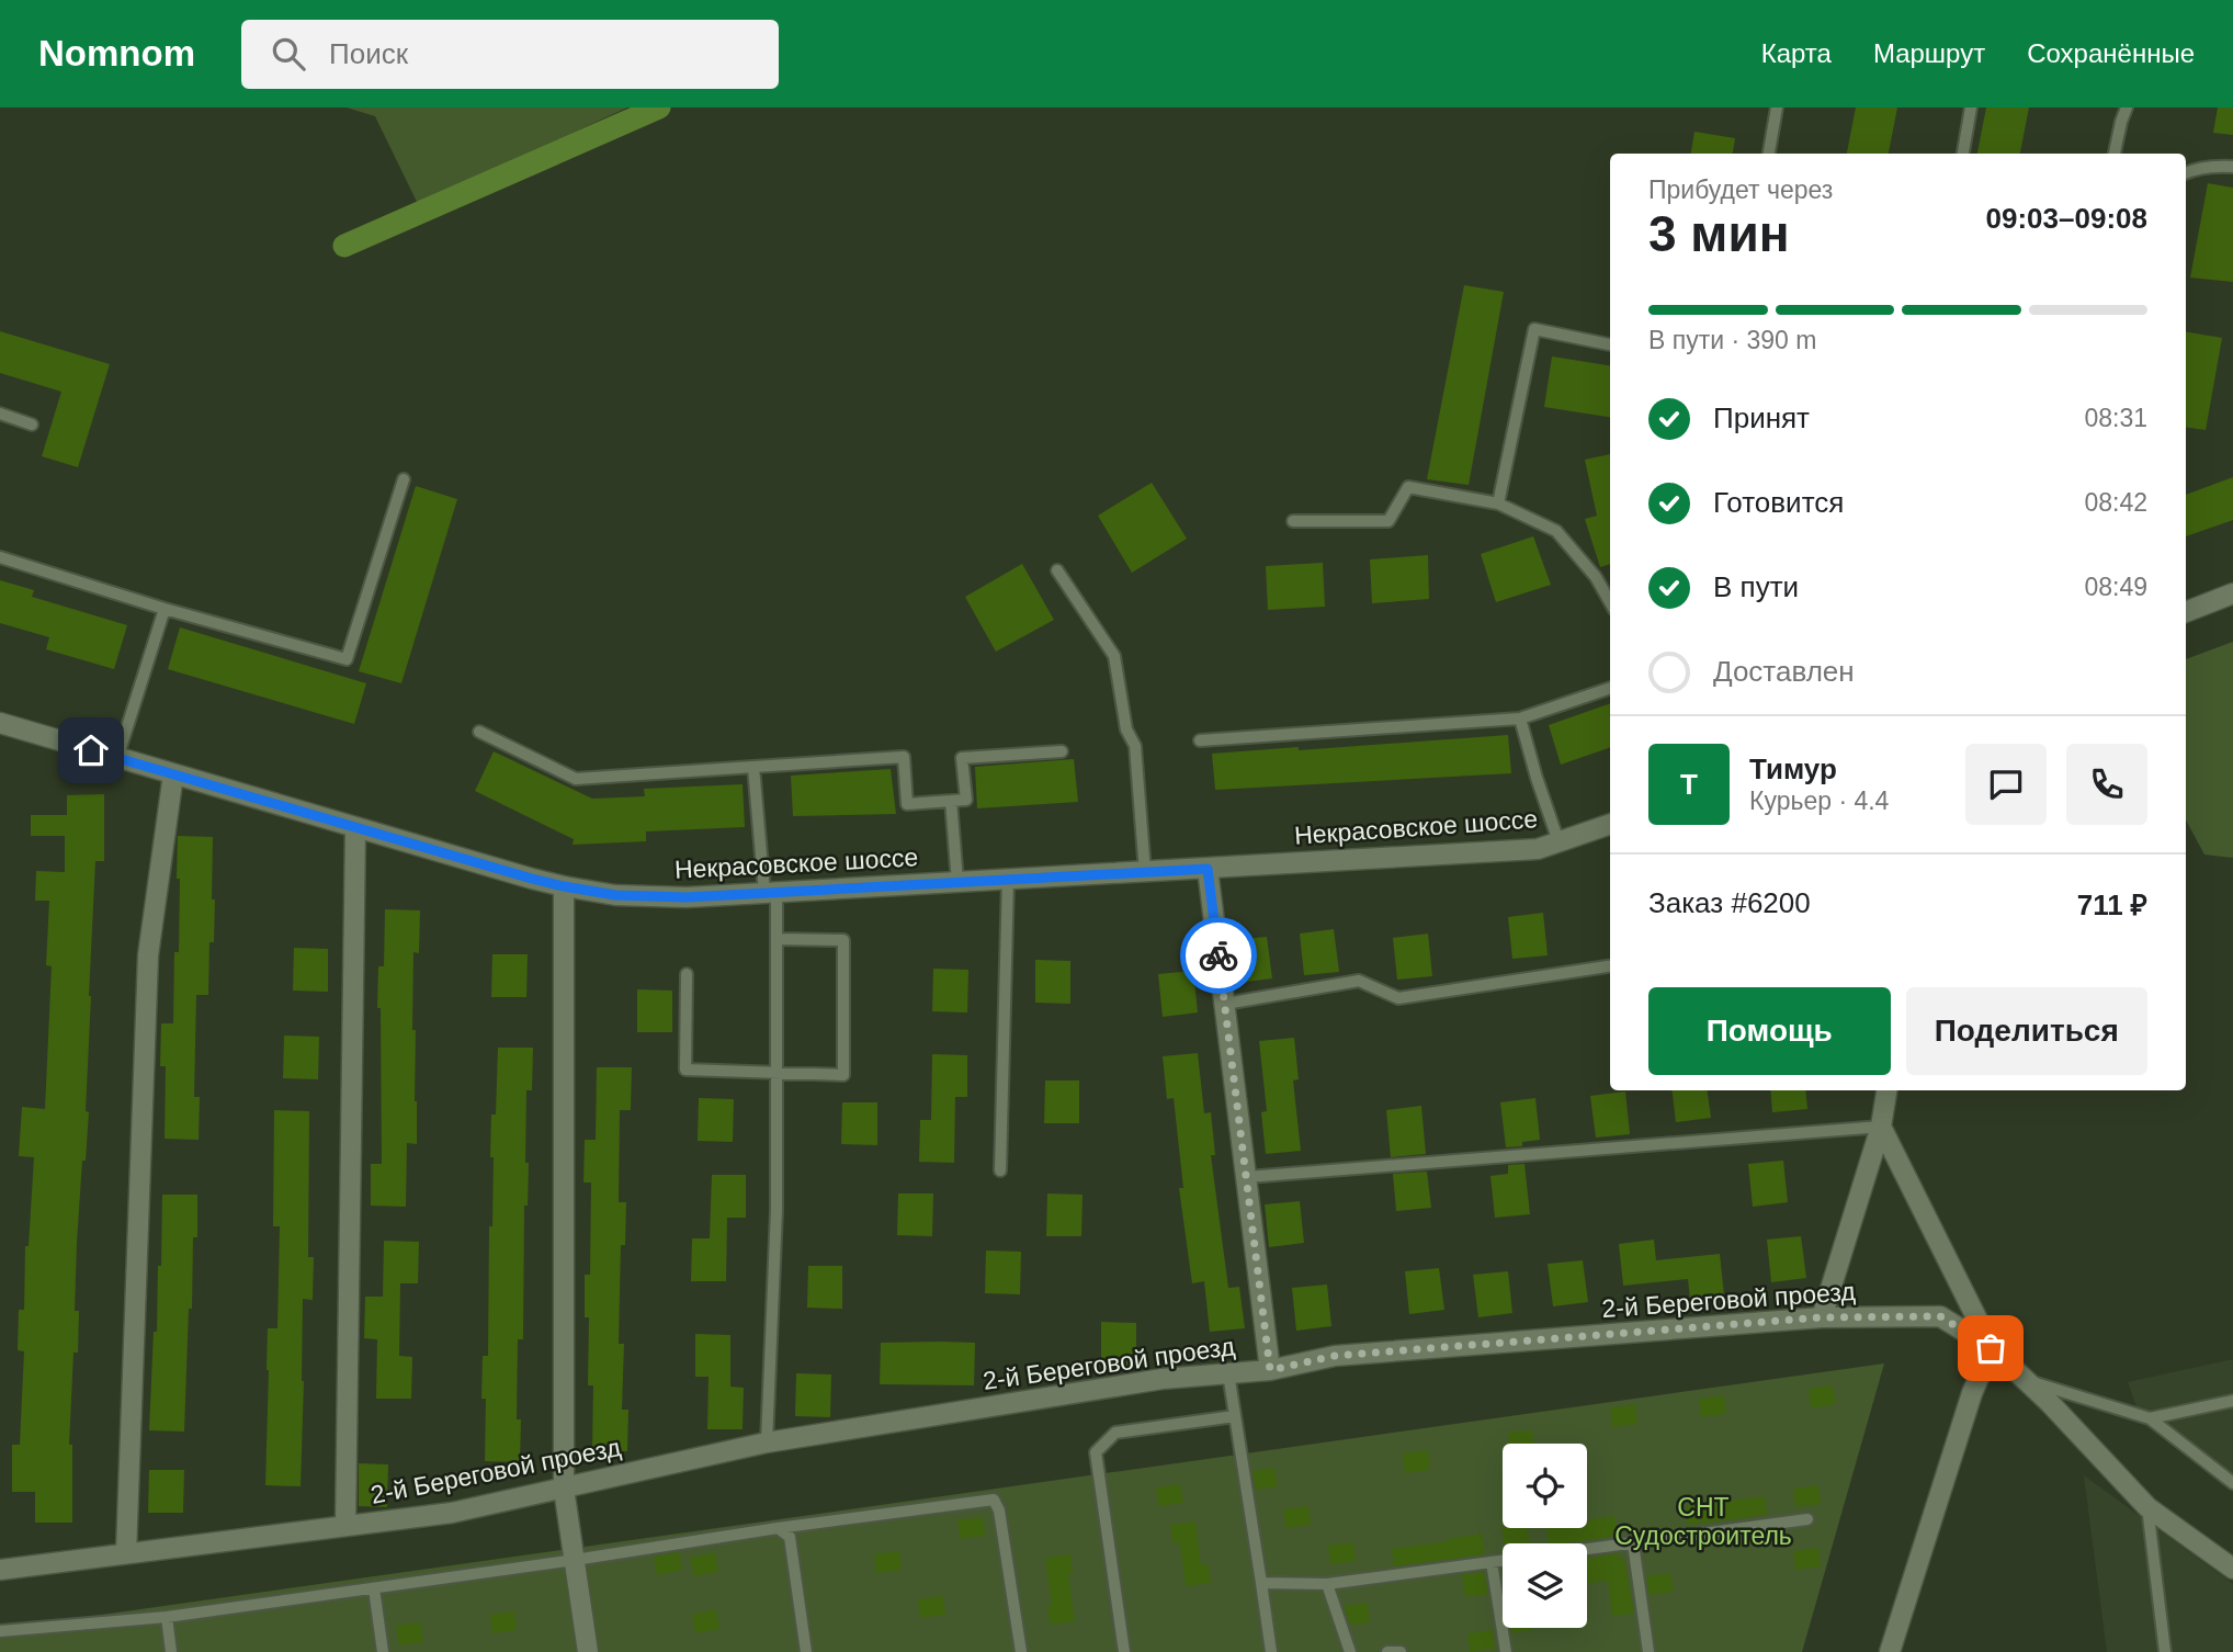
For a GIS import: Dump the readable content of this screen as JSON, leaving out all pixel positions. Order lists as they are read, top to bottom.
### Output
{
  "streets": {
    "street": ["Некрасовское шоссе", "2-й Береговой проезд"]
  },
  "parks": ["СНТ Судостроитель"],
  "page": {
    "header": "Nomnom",
    "search": "Поиск",
    "nav": ["Карта", "Маршрут", "Сохранённые"],
    "heading": ["3 мин", "Прибудет через", "09:03–09:08"],
    "panel": [
      "Тимур",
      "Курьер · 4.4",
      "Заказ #6200",
      "711 ₽"
    ],
    "bar": "В пути · 390 m",
    "list": [
      ["Принят", "08:31"],
      ["Готовится", "08:42"],
      ["В пути", "08:49"],
      "Доставлен"
    ],
    "round": "Т",
    "buttons": ["Помощь", "Поделиться"]
  }
}
